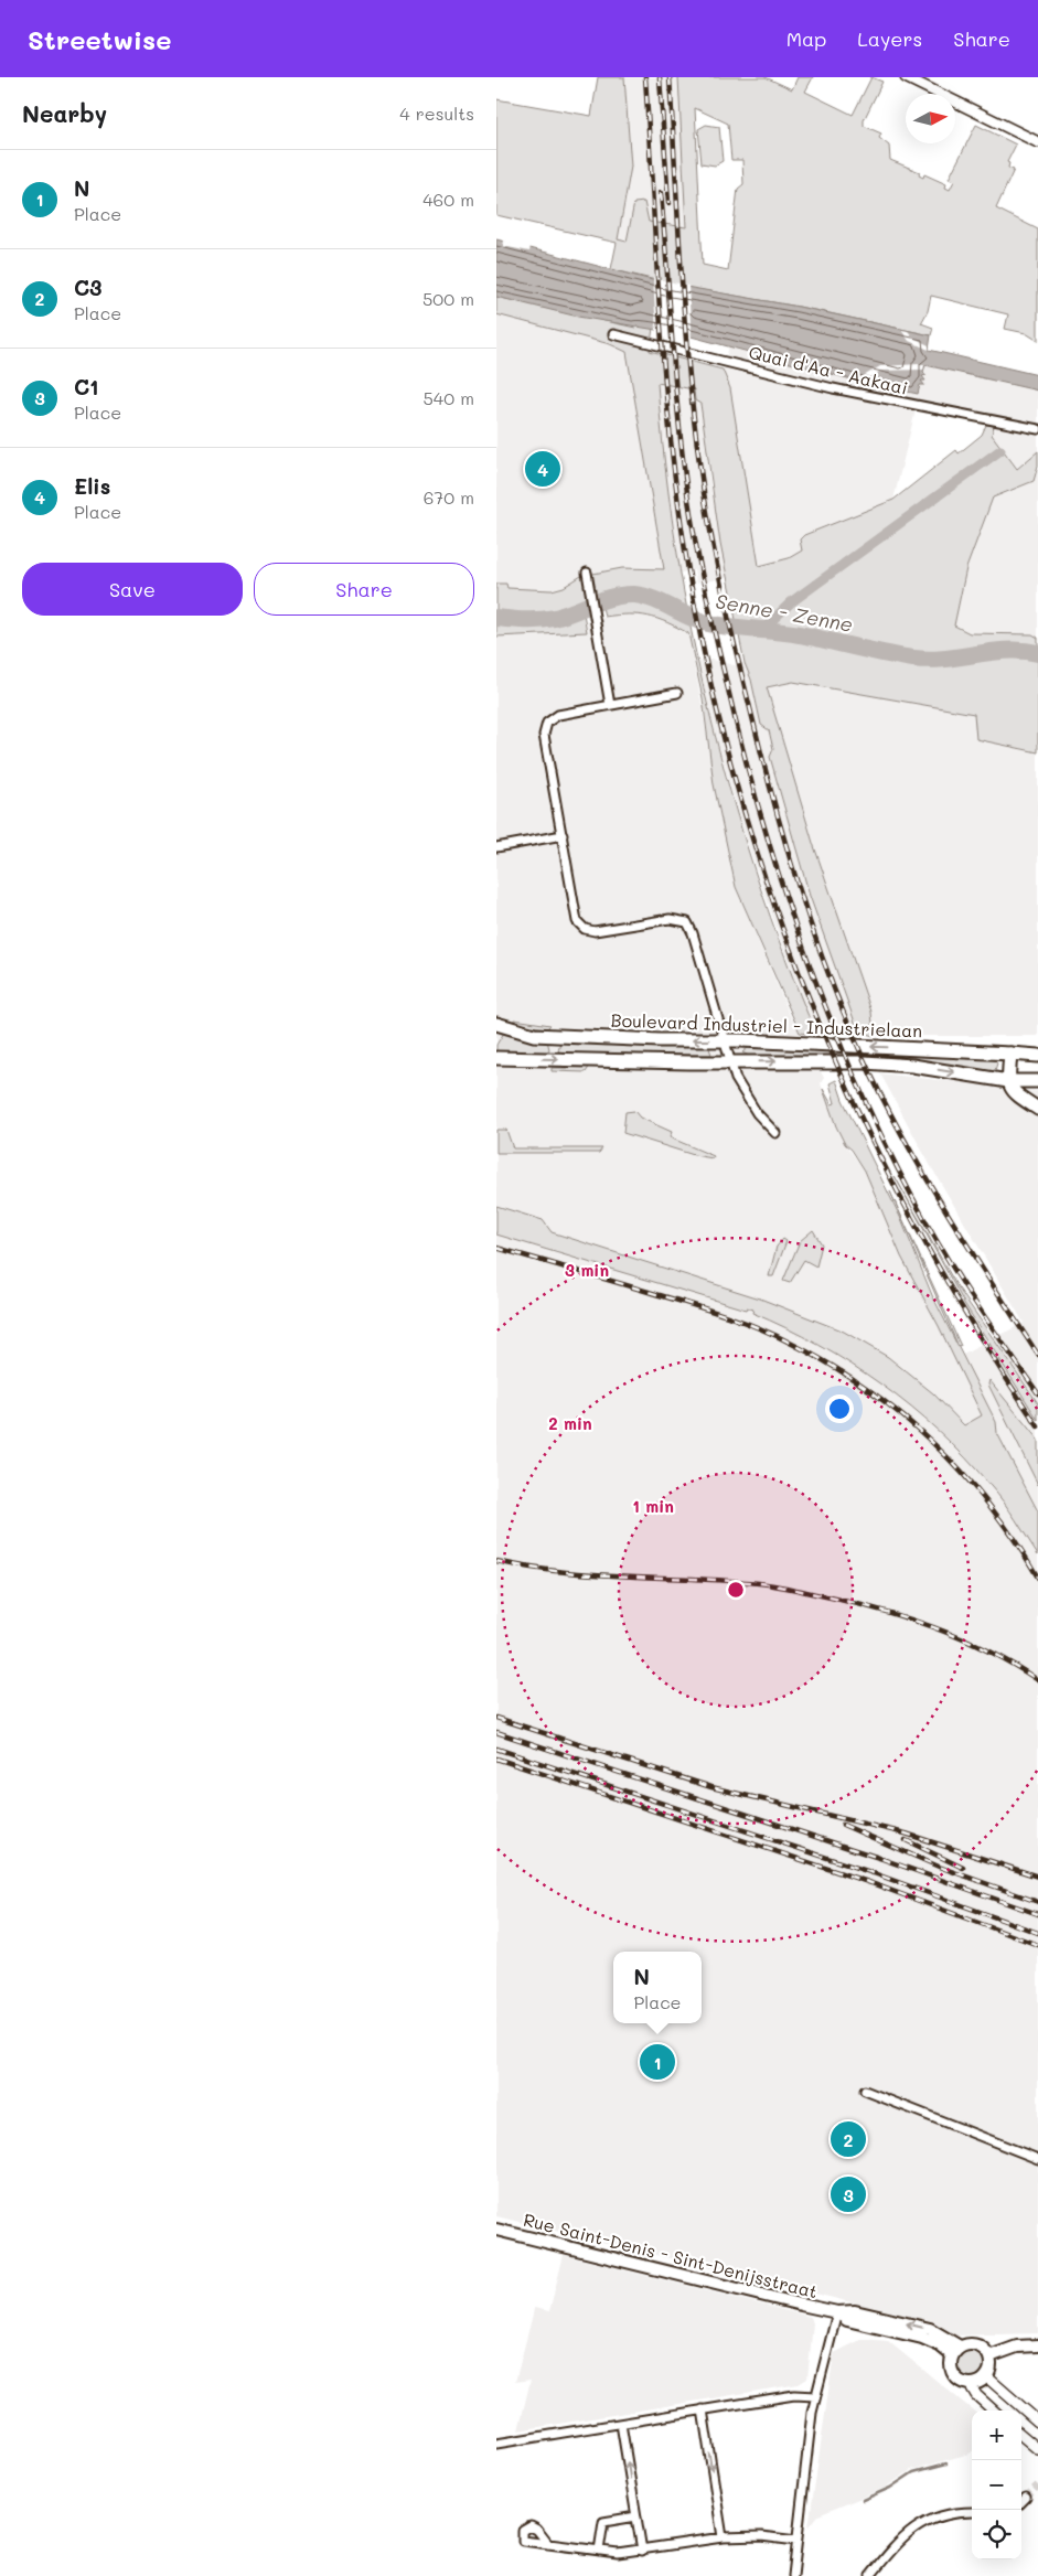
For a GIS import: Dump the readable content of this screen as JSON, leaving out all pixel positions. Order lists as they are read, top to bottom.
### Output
{
  "streets": {
    "main road": ["Boulevard Industriel - Industrielaan", "Rue Saint-Denis - Sint-Denijsstraat"],
    "street": ["Quai d'Aa - Aakaai"]
  },
  "water": ["Senne - Zenne"],
  "north": "right",
  "page": {
    "header": "Streetwise",
    "nav": ["Map", "Layers", "Share"],
    "heading": ["Nearby", "4 results"],
    "list": [
      {
        "mark": "1",
        "name": "N",
        "note": "Place",
        "value": "460 m"
      },
      {
        "mark": "2",
        "name": "C3",
        "note": "Place",
        "value": "500 m"
      },
      {
        "mark": "3",
        "name": "C1",
        "note": "Place",
        "value": "540 m"
      },
      {
        "mark": "4",
        "name": "Elis",
        "note": "Place",
        "value": "670 m"
      }
    ],
    "pins": [
      "4",
      "1",
      "2",
      "3"
    ],
    "buttons": ["Save", "Share"],
    "popup": ["N", "Place"],
    "map_buttons": ["+", "−"]
  },
  "rings": ["3 min", "2 min", "1 min"]
}
